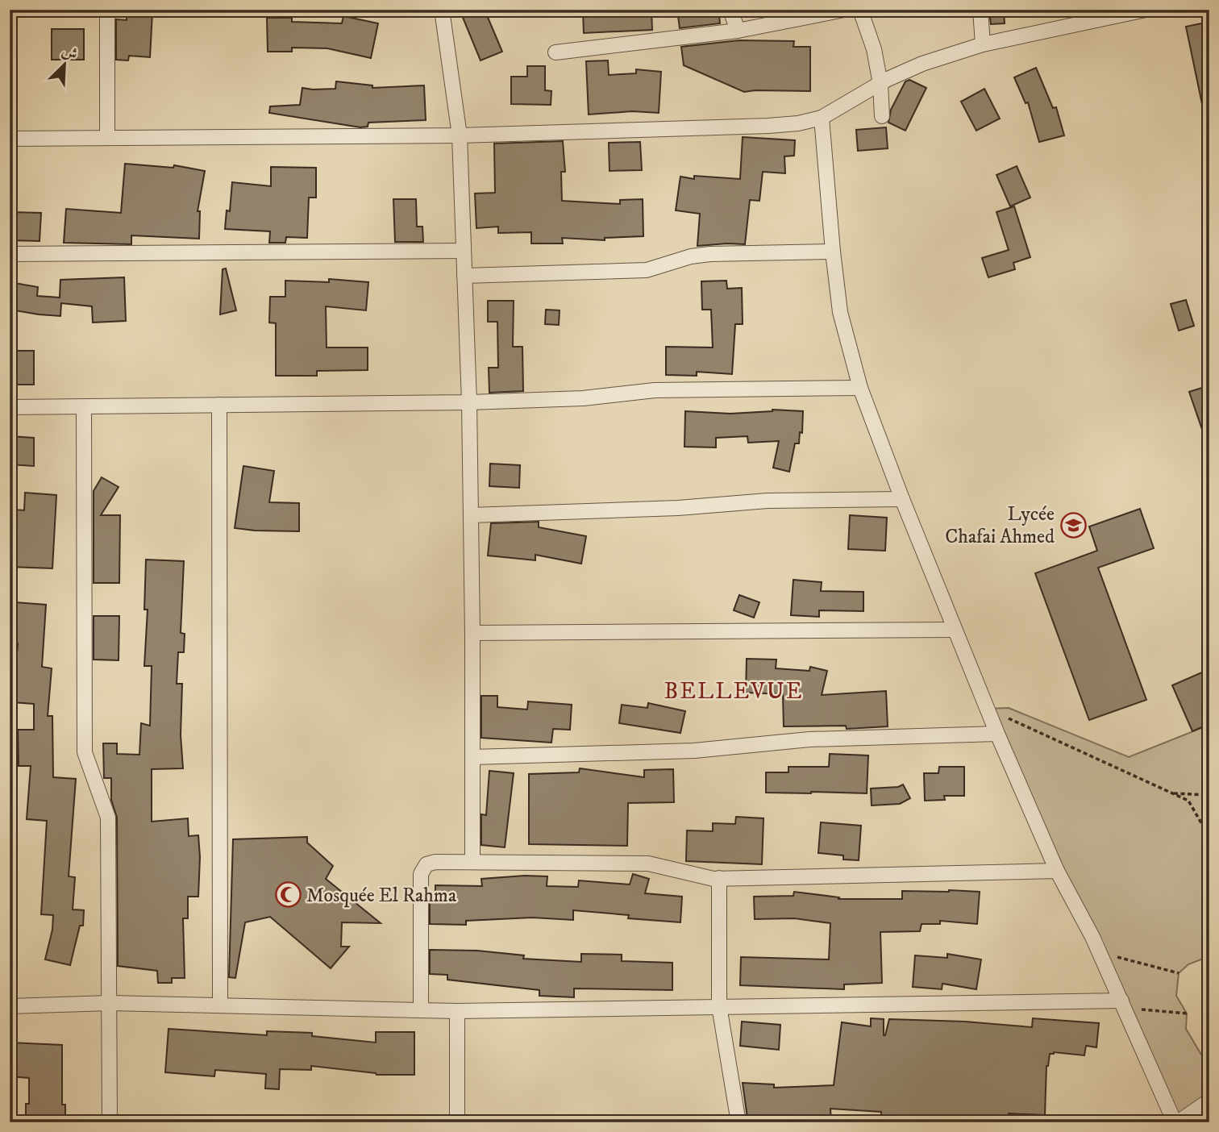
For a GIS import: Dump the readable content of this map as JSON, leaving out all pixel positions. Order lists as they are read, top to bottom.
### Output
{
  "districts": ["BELLEVUE"],
  "places": {
    "school or university": ["Lycée Chafai Ahmed"],
    "mosque": ["Mosquée El Rahma"]
  },
  "north": "top right"
}
